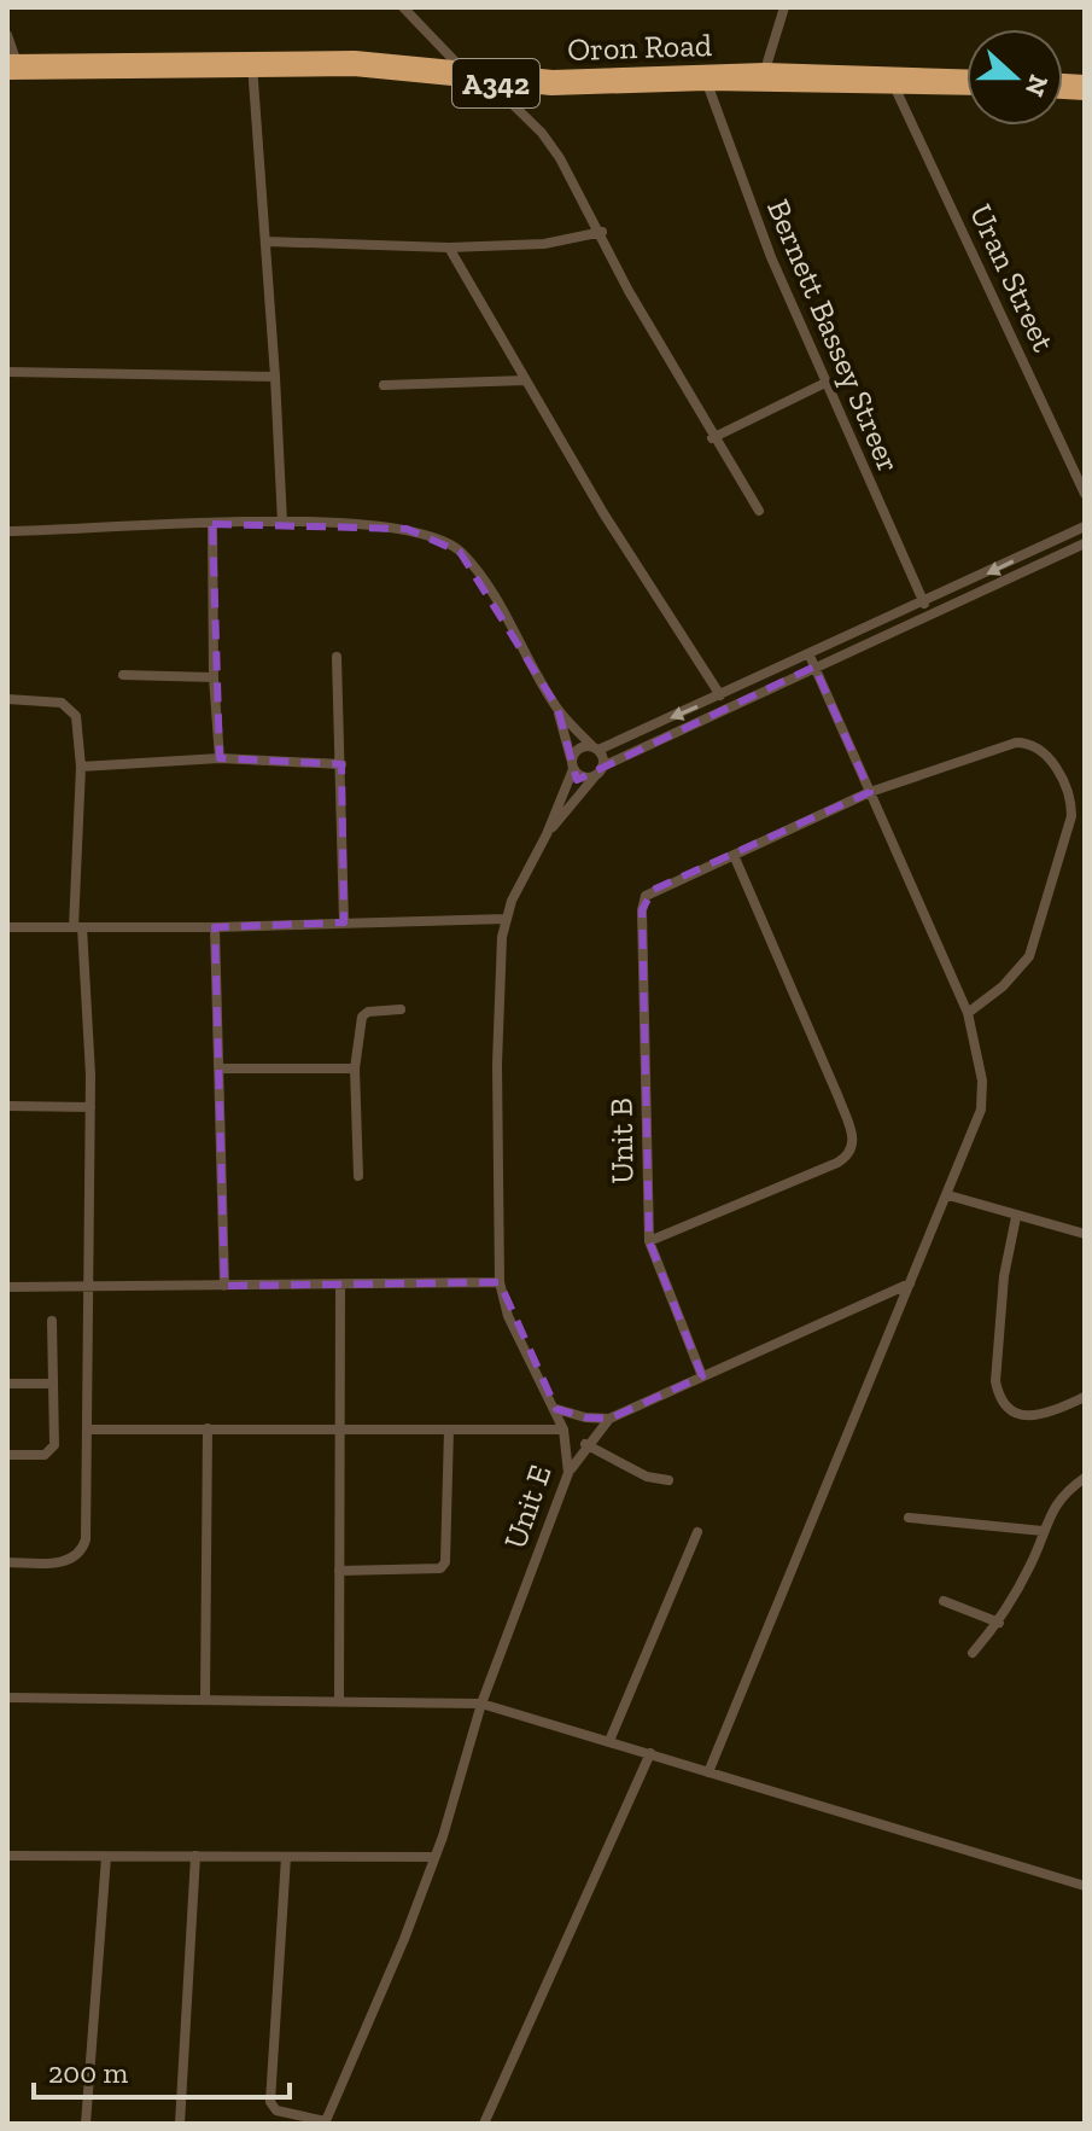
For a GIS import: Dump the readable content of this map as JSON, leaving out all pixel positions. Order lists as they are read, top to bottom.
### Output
{
  "streets": {
    "highway": ["Oron Road", "A342"],
    "street": [
      "Uran Street",
      "Bernett Bassey Streer",
      "Unit B",
      "Unit E"
    ]
  },
  "crossings": [
    ["Oron Road", "Uran Street"],
    ["Oron Road", "Bernett Bassey Streer"]
  ],
  "scale_bar": "200 m",
  "north": "right"
}
